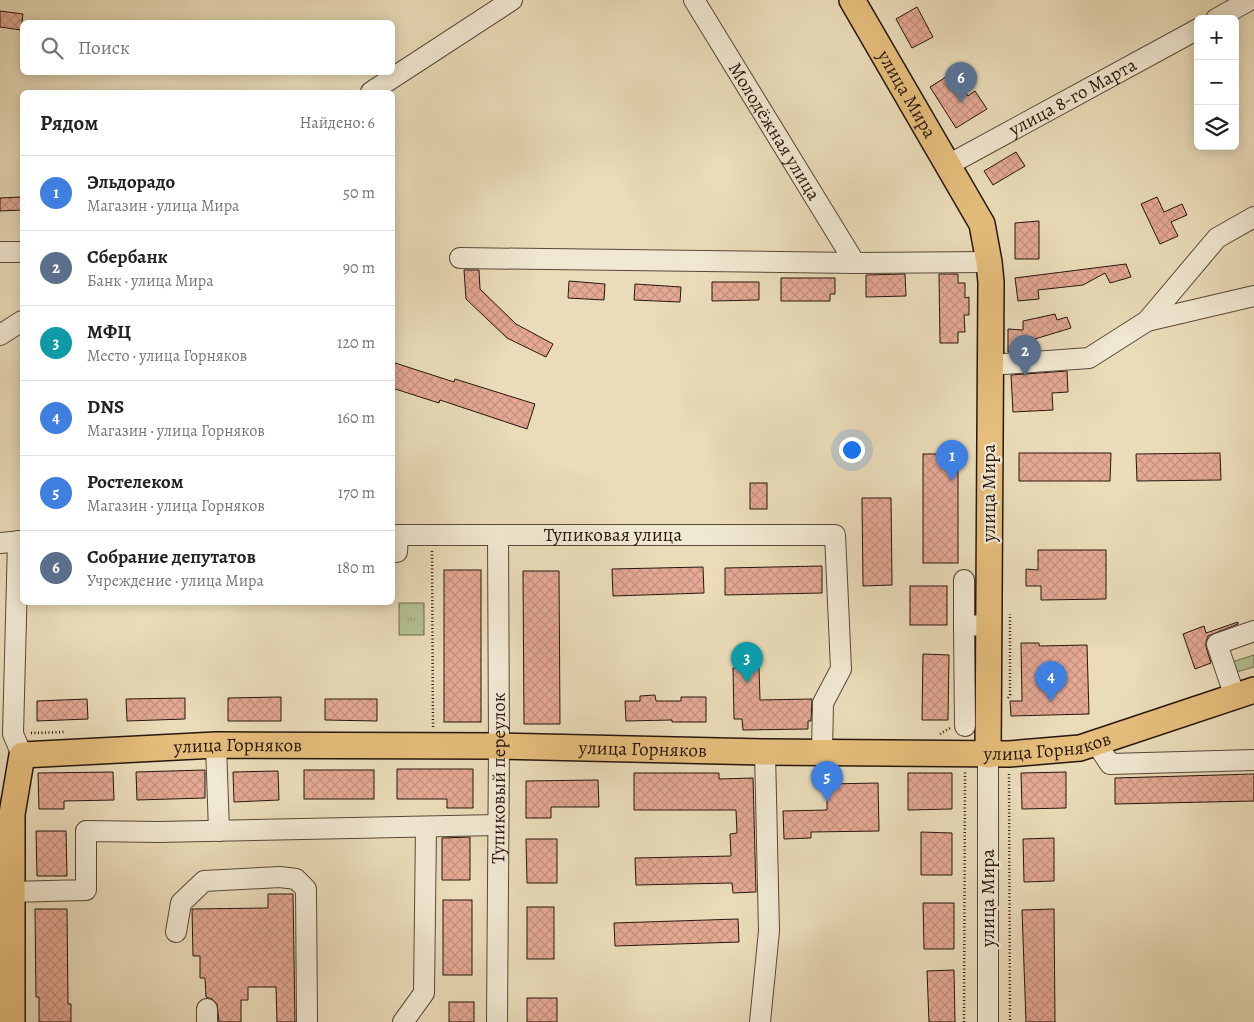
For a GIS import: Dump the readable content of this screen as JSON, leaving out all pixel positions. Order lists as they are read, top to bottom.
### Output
{
  "streets": {
    "main road": ["улица Мира", "улица Горняков"],
    "street": [
      "улица 8-го Марта",
      "Молодёжная улица",
      "Тупиковая улица",
      "Тупиковый переулок"
    ]
  },
  "crossings": [
    ["улица Мира", "улица 8-го Марта"],
    ["улица Мира", "улица Горняков"],
    ["Тупиковая улица", "улица Горняков"],
    ["Тупиковая улица", "Тупиковый переулок"],
    ["улица Горняков", "Тупиковый переулок"]
  ],
  "page": {
    "map_buttons": ["+", "−"],
    "search": "Поиск",
    "pins": [
      "6",
      "2",
      "1",
      "3",
      "4",
      "5"
    ],
    "heading": ["Рядом", "Найдено: 6"],
    "list": [
      {
        "mark": "1",
        "name": "Эльдорадо",
        "note": "Магазин · улица Мира",
        "value": "50 m"
      },
      {
        "mark": "2",
        "name": "Сбербанк",
        "note": "Банк · улица Мира",
        "value": "90 m"
      },
      {
        "mark": "3",
        "name": "МФЦ",
        "note": "Место · улица Горняков",
        "value": "120 m"
      },
      {
        "mark": "4",
        "name": "DNS",
        "note": "Магазин · улица Горняков",
        "value": "160 m"
      },
      {
        "mark": "5",
        "name": "Ростелеком",
        "note": "Магазин · улица Горняков",
        "value": "170 m"
      },
      {
        "mark": "6",
        "name": "Собрание депутатов",
        "note": "Учреждение · улица Мира",
        "value": "180 m"
      }
    ]
  }
}
